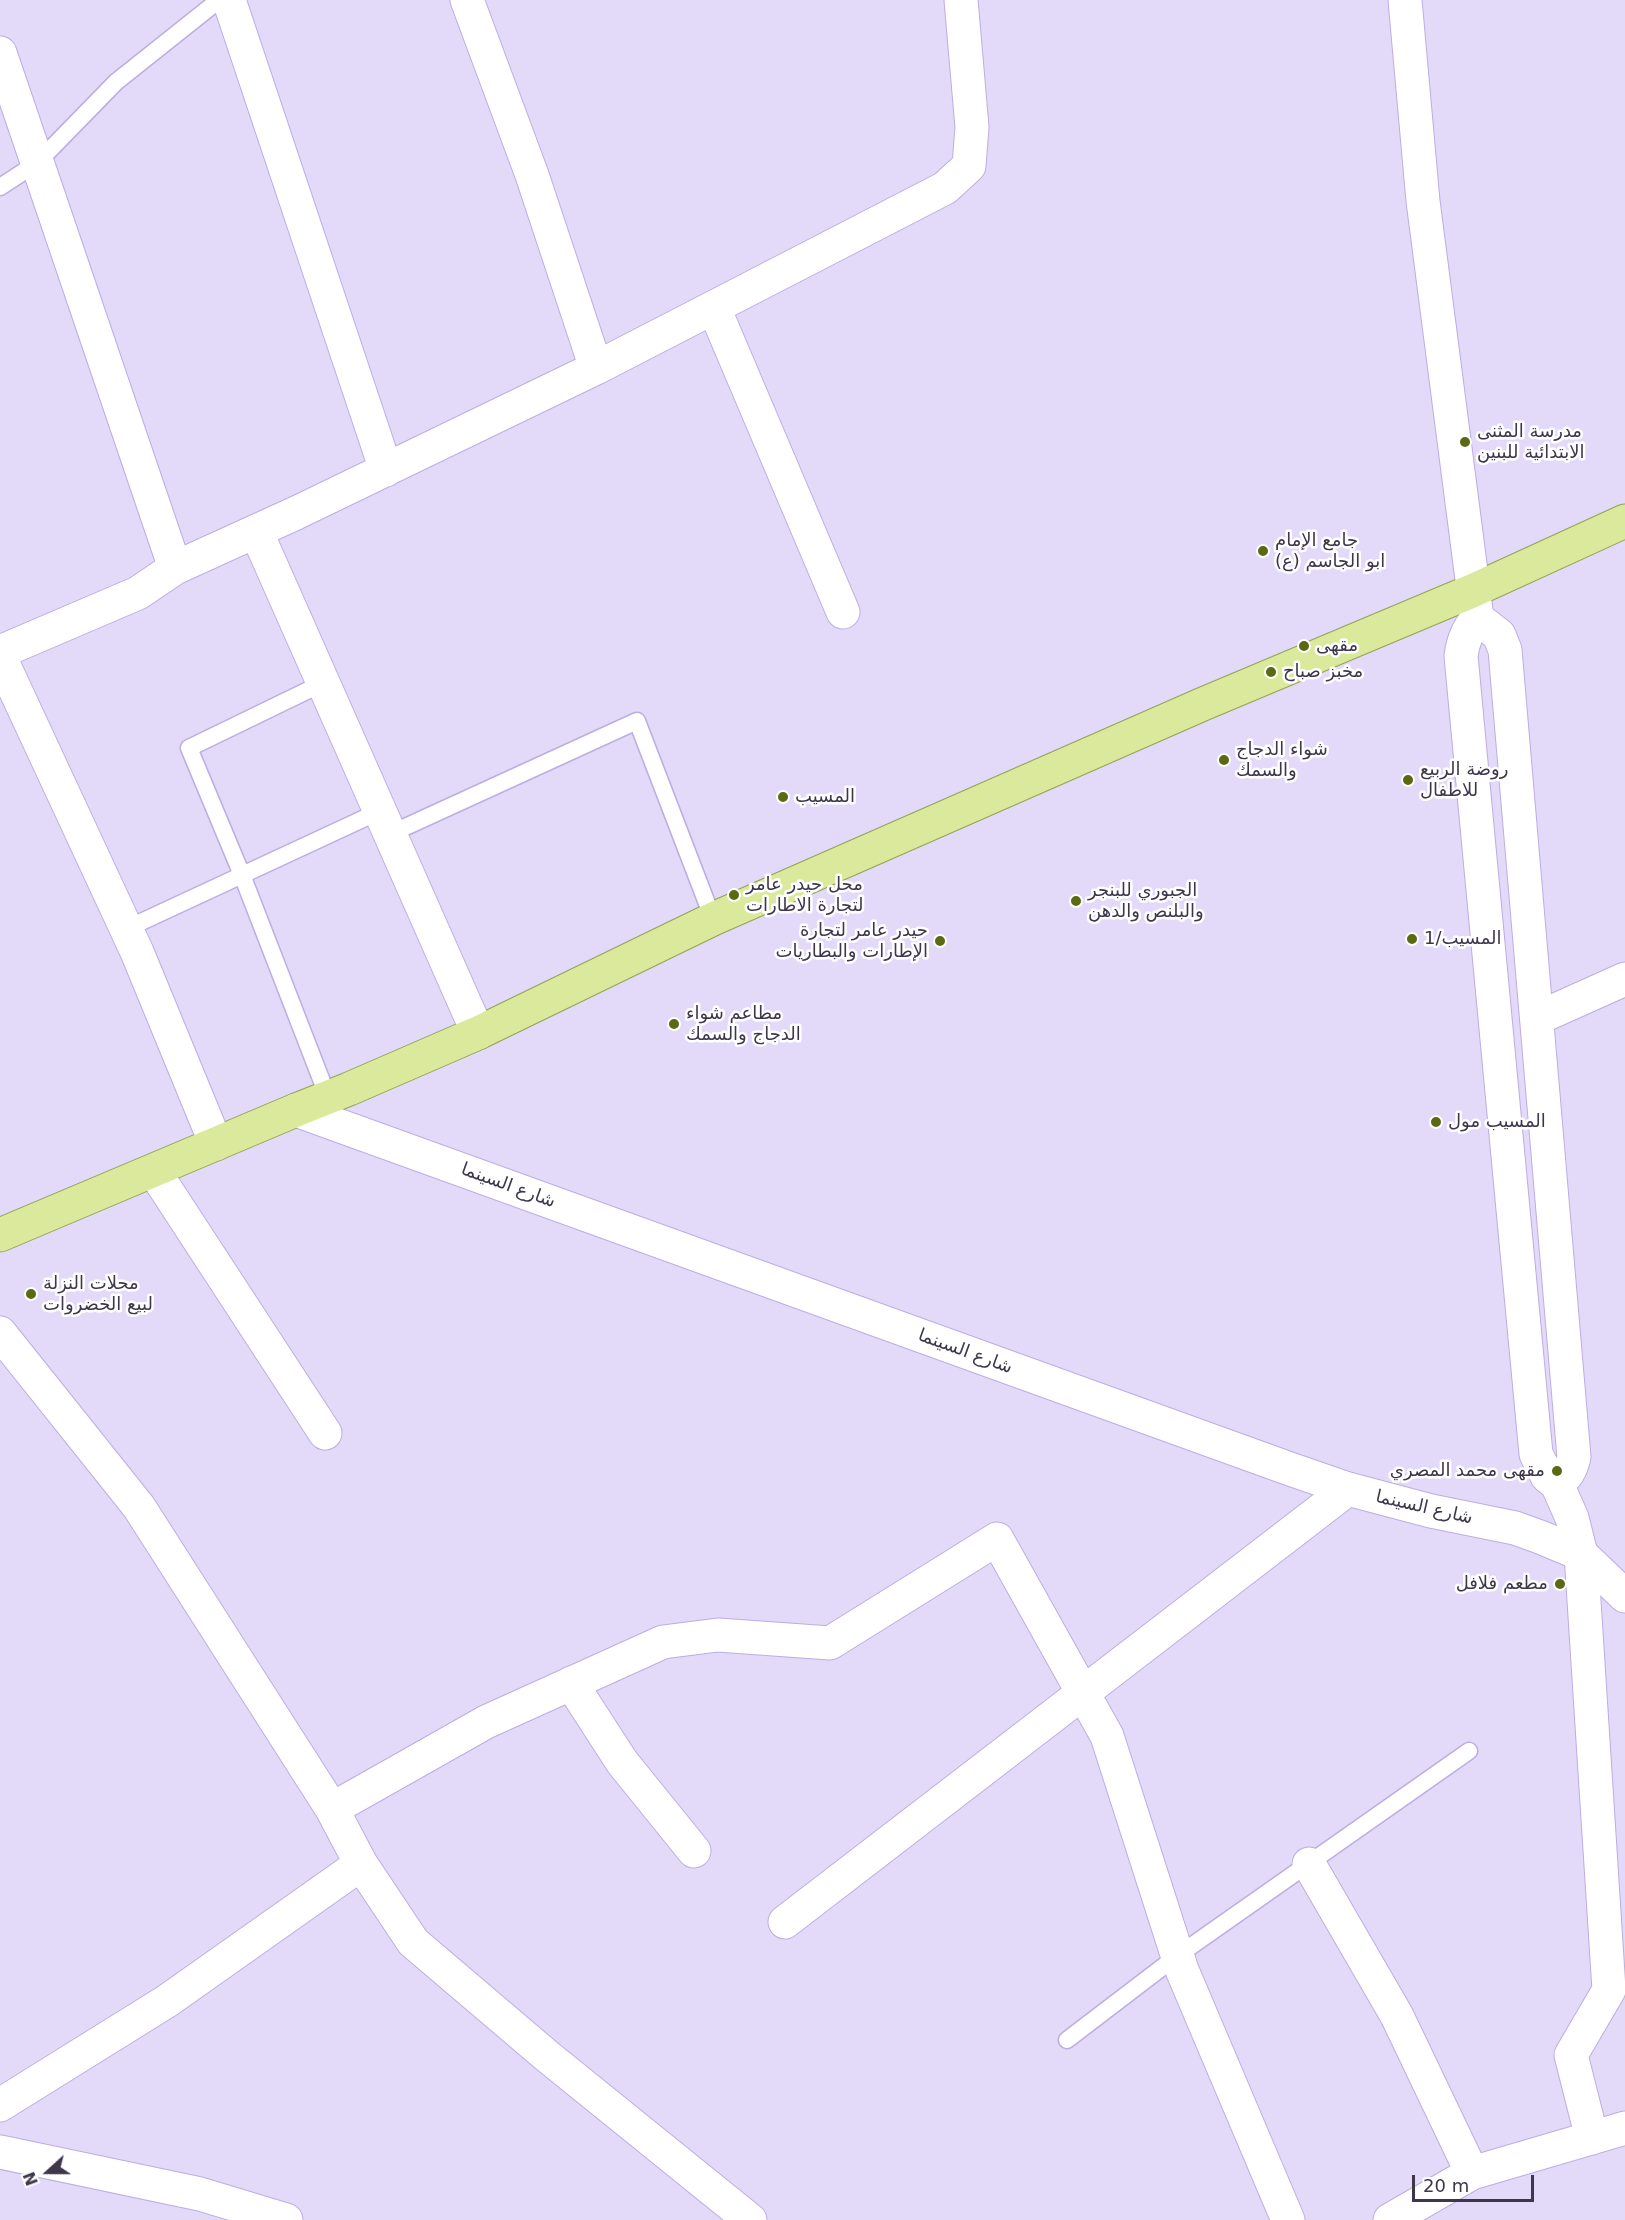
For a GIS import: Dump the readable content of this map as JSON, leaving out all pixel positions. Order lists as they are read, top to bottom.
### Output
{
  "streets": {
    "street": ["شارع السينما"]
  },
  "places": [
    "مدرسة المثنى الابتدائية للبنين",
    "جامع الإمام ابو الجاسم (ع)",
    "مقهى",
    "مخبز صباح",
    "شواء الدجاج والسمك",
    "روضة الربيع للاطفال",
    "المسيب",
    "محل حيدر عامر لتجارة الاطارات",
    "الجبوري للبنجر والبلنص والدهن",
    "المسيب/1",
    "حيدر عامر لتجارة الإطارات والبطاريات",
    "مطاعم شواء الدجاج والسمك",
    "المسيب مول",
    "محلات النزلة لبيع الخضروات",
    "مقهى محمد المصري",
    "مطعم فلافل"
  ],
  "scale_bar": "20 m",
  "north": "left"
}
